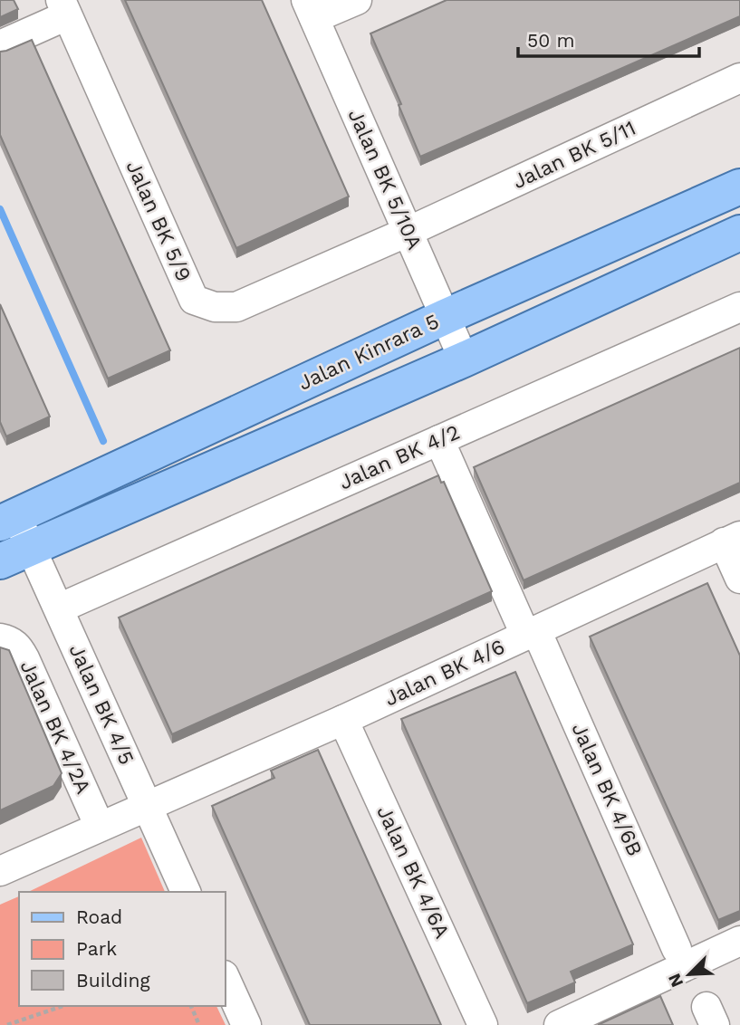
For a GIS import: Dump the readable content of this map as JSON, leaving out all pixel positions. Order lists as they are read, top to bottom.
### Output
{
  "streets": {
    "main road": ["Jalan Kinrara 5"],
    "street": [
      "Jalan BK 5/11",
      "Jalan BK 5/10A",
      "Jalan BK 5/9",
      "Jalan BK 4/2",
      "Jalan BK 4/6",
      "Jalan BK 4/5",
      "Jalan BK 4/2A",
      "Jalan BK 4/6B",
      "Jalan BK 4/6A"
    ]
  },
  "crossings": [
    ["Jalan BK 5/11", "Jalan BK 5/10A"],
    ["Jalan BK 5/11", "Jalan BK 5/9"],
    ["Jalan BK 5/10A", "Jalan BK 5/9"],
    ["Jalan BK 5/10A", "Jalan Kinrara 5"],
    ["Jalan Kinrara 5", "Jalan BK 4/5"],
    ["Jalan BK 4/2", "Jalan BK 4/5"],
    ["Jalan BK 4/2", "Jalan BK 4/6B"],
    ["Jalan BK 4/6", "Jalan BK 4/5"],
    ["Jalan BK 4/6", "Jalan BK 4/6B"],
    ["Jalan BK 4/6", "Jalan BK 4/6A"]
  ],
  "legend": ["Road", "Park", "Building"],
  "scale_bar": "50 m",
  "north": "bottom left"
}
